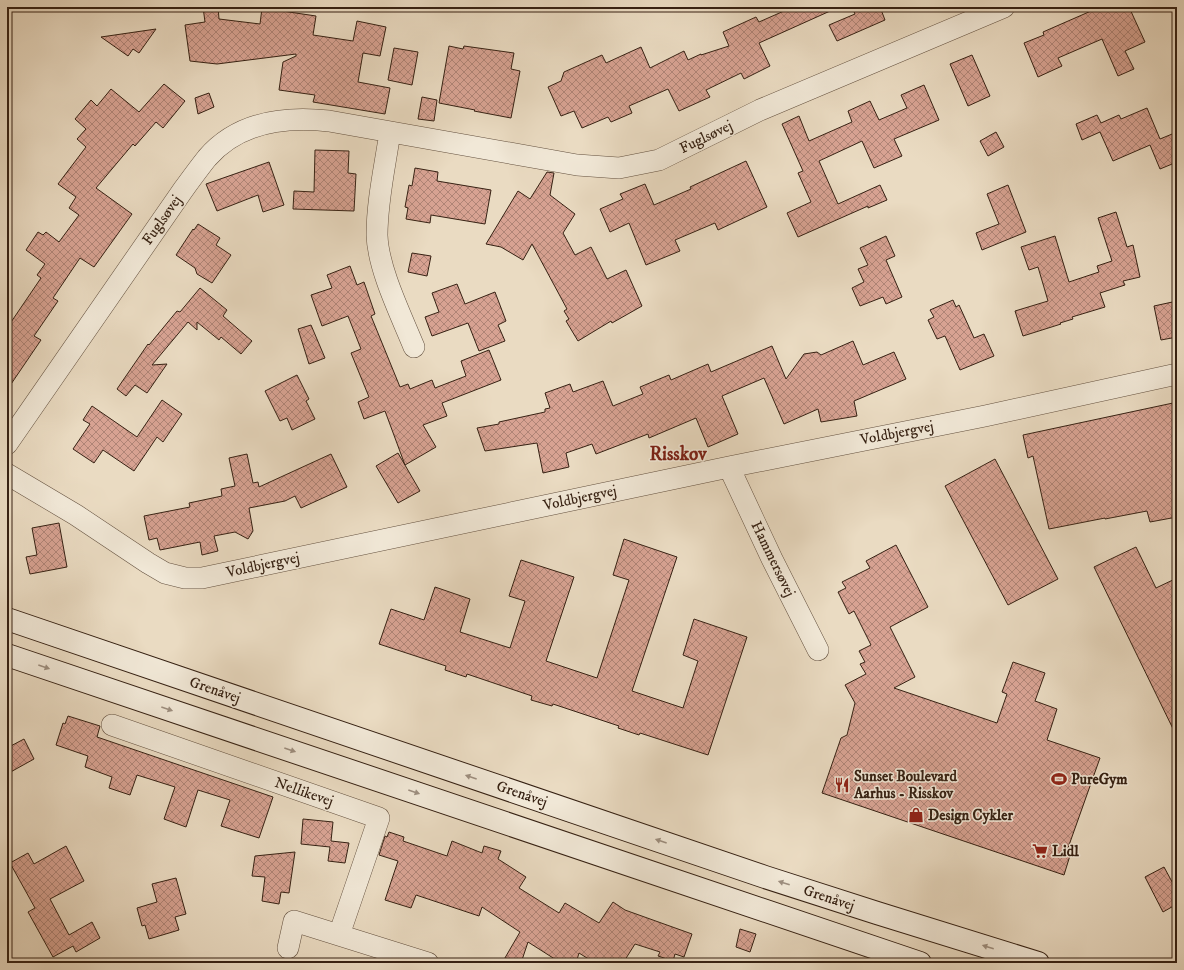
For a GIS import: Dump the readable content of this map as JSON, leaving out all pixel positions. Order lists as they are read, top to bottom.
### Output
{
  "streets": {
    "main road": ["Grenåvej"],
    "street": [
      "Fuglsøvej",
      "Voldbjergvej",
      "Hammersøvej",
      "Nellikevej"
    ]
  },
  "crossings": [
    ["Voldbjergvej", "Hammersøvej"]
  ],
  "districts": ["Risskov"],
  "places": {
    "sports": ["PureGym"],
    "restaurant": ["Sunset Boulevard Aarhus - Risskov"],
    "shop": ["Design Cykler"],
    "supermarket": ["Lidl"]
  }
}
